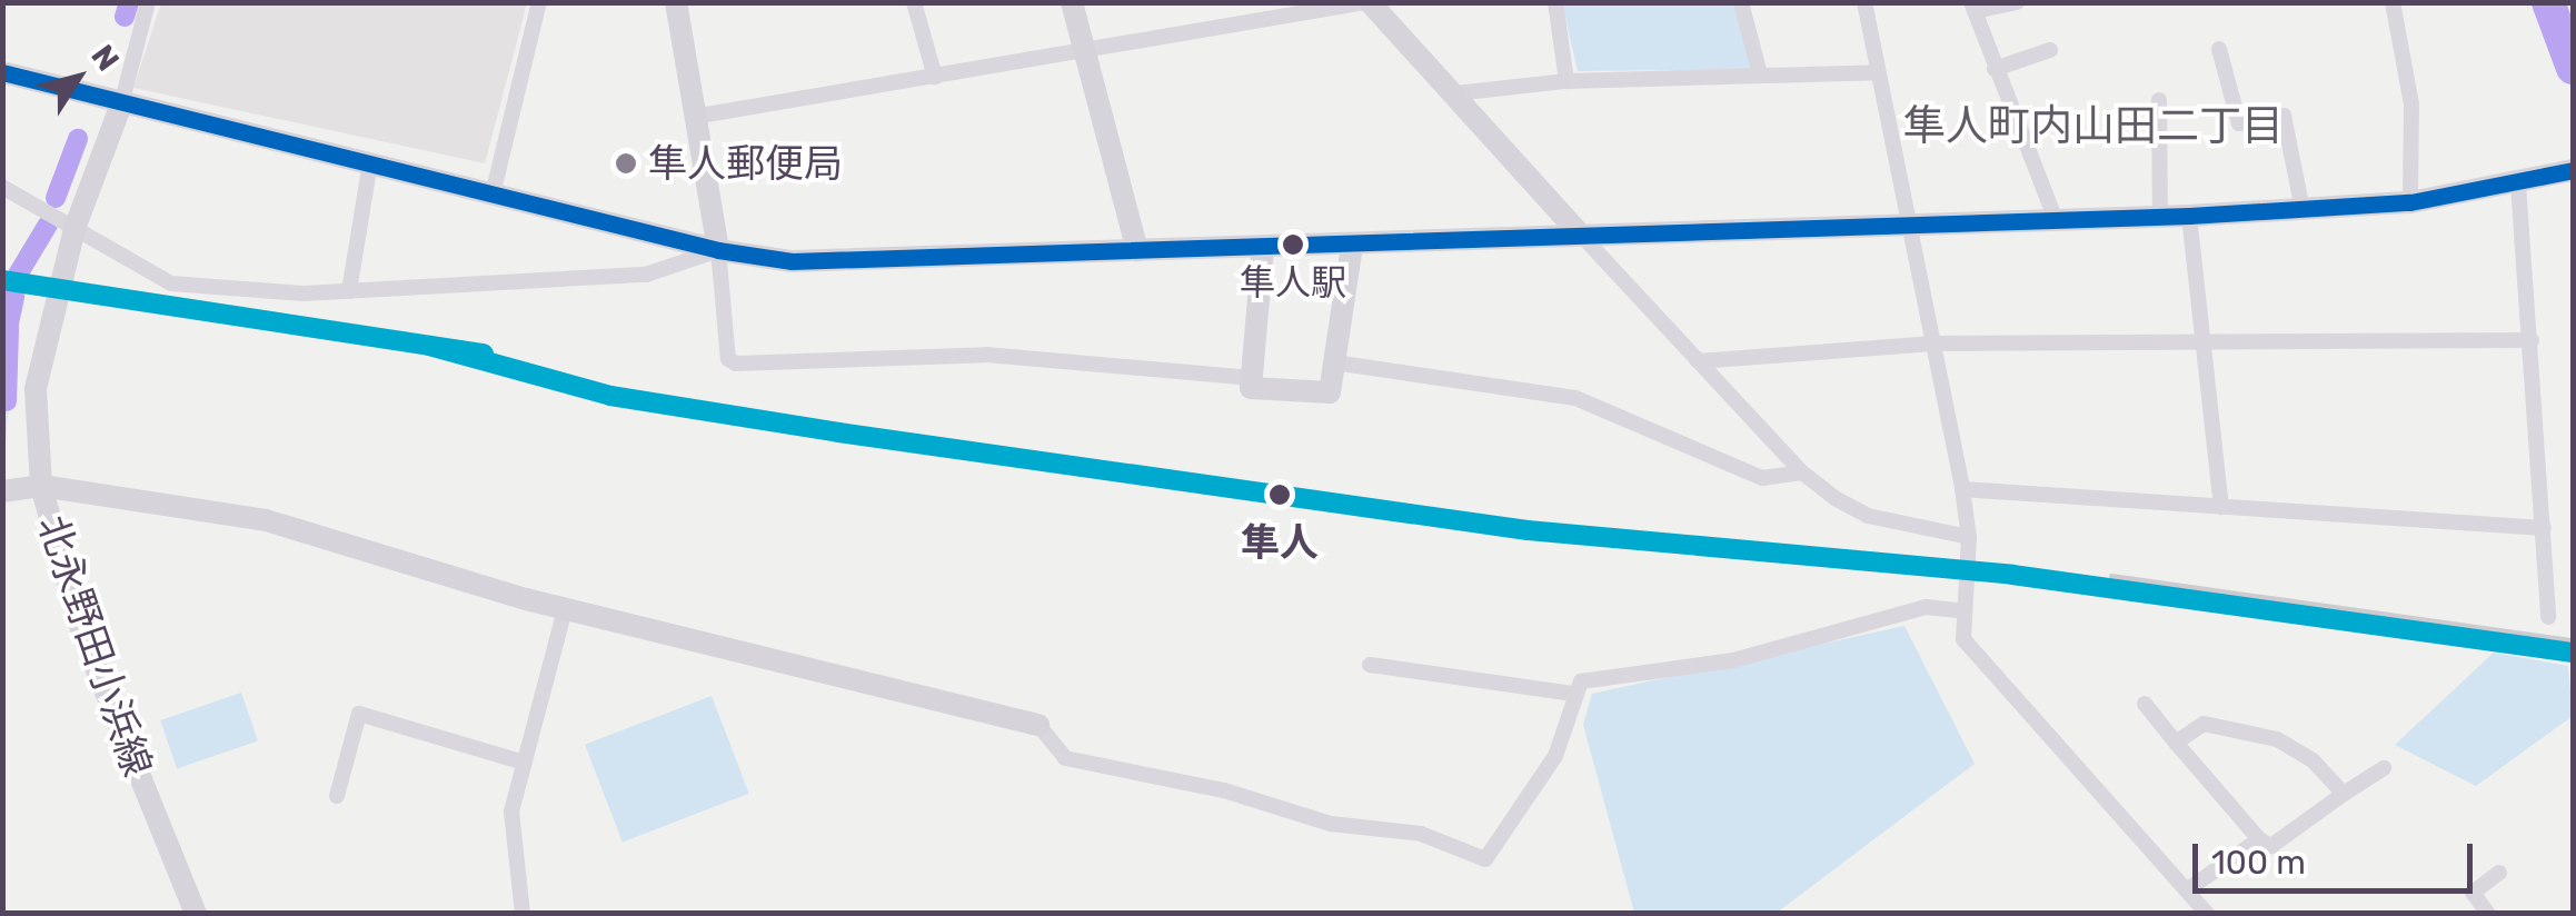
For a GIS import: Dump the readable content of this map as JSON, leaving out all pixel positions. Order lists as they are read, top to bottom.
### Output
{
  "streets": {
    "main road": ["北永野田小浜線"]
  },
  "districts": ["隼人町内山田二丁目"],
  "places": ["隼人郵便局", "隼人駅", "隼人"],
  "scale_bar": "100 m",
  "north": "top right"
}
